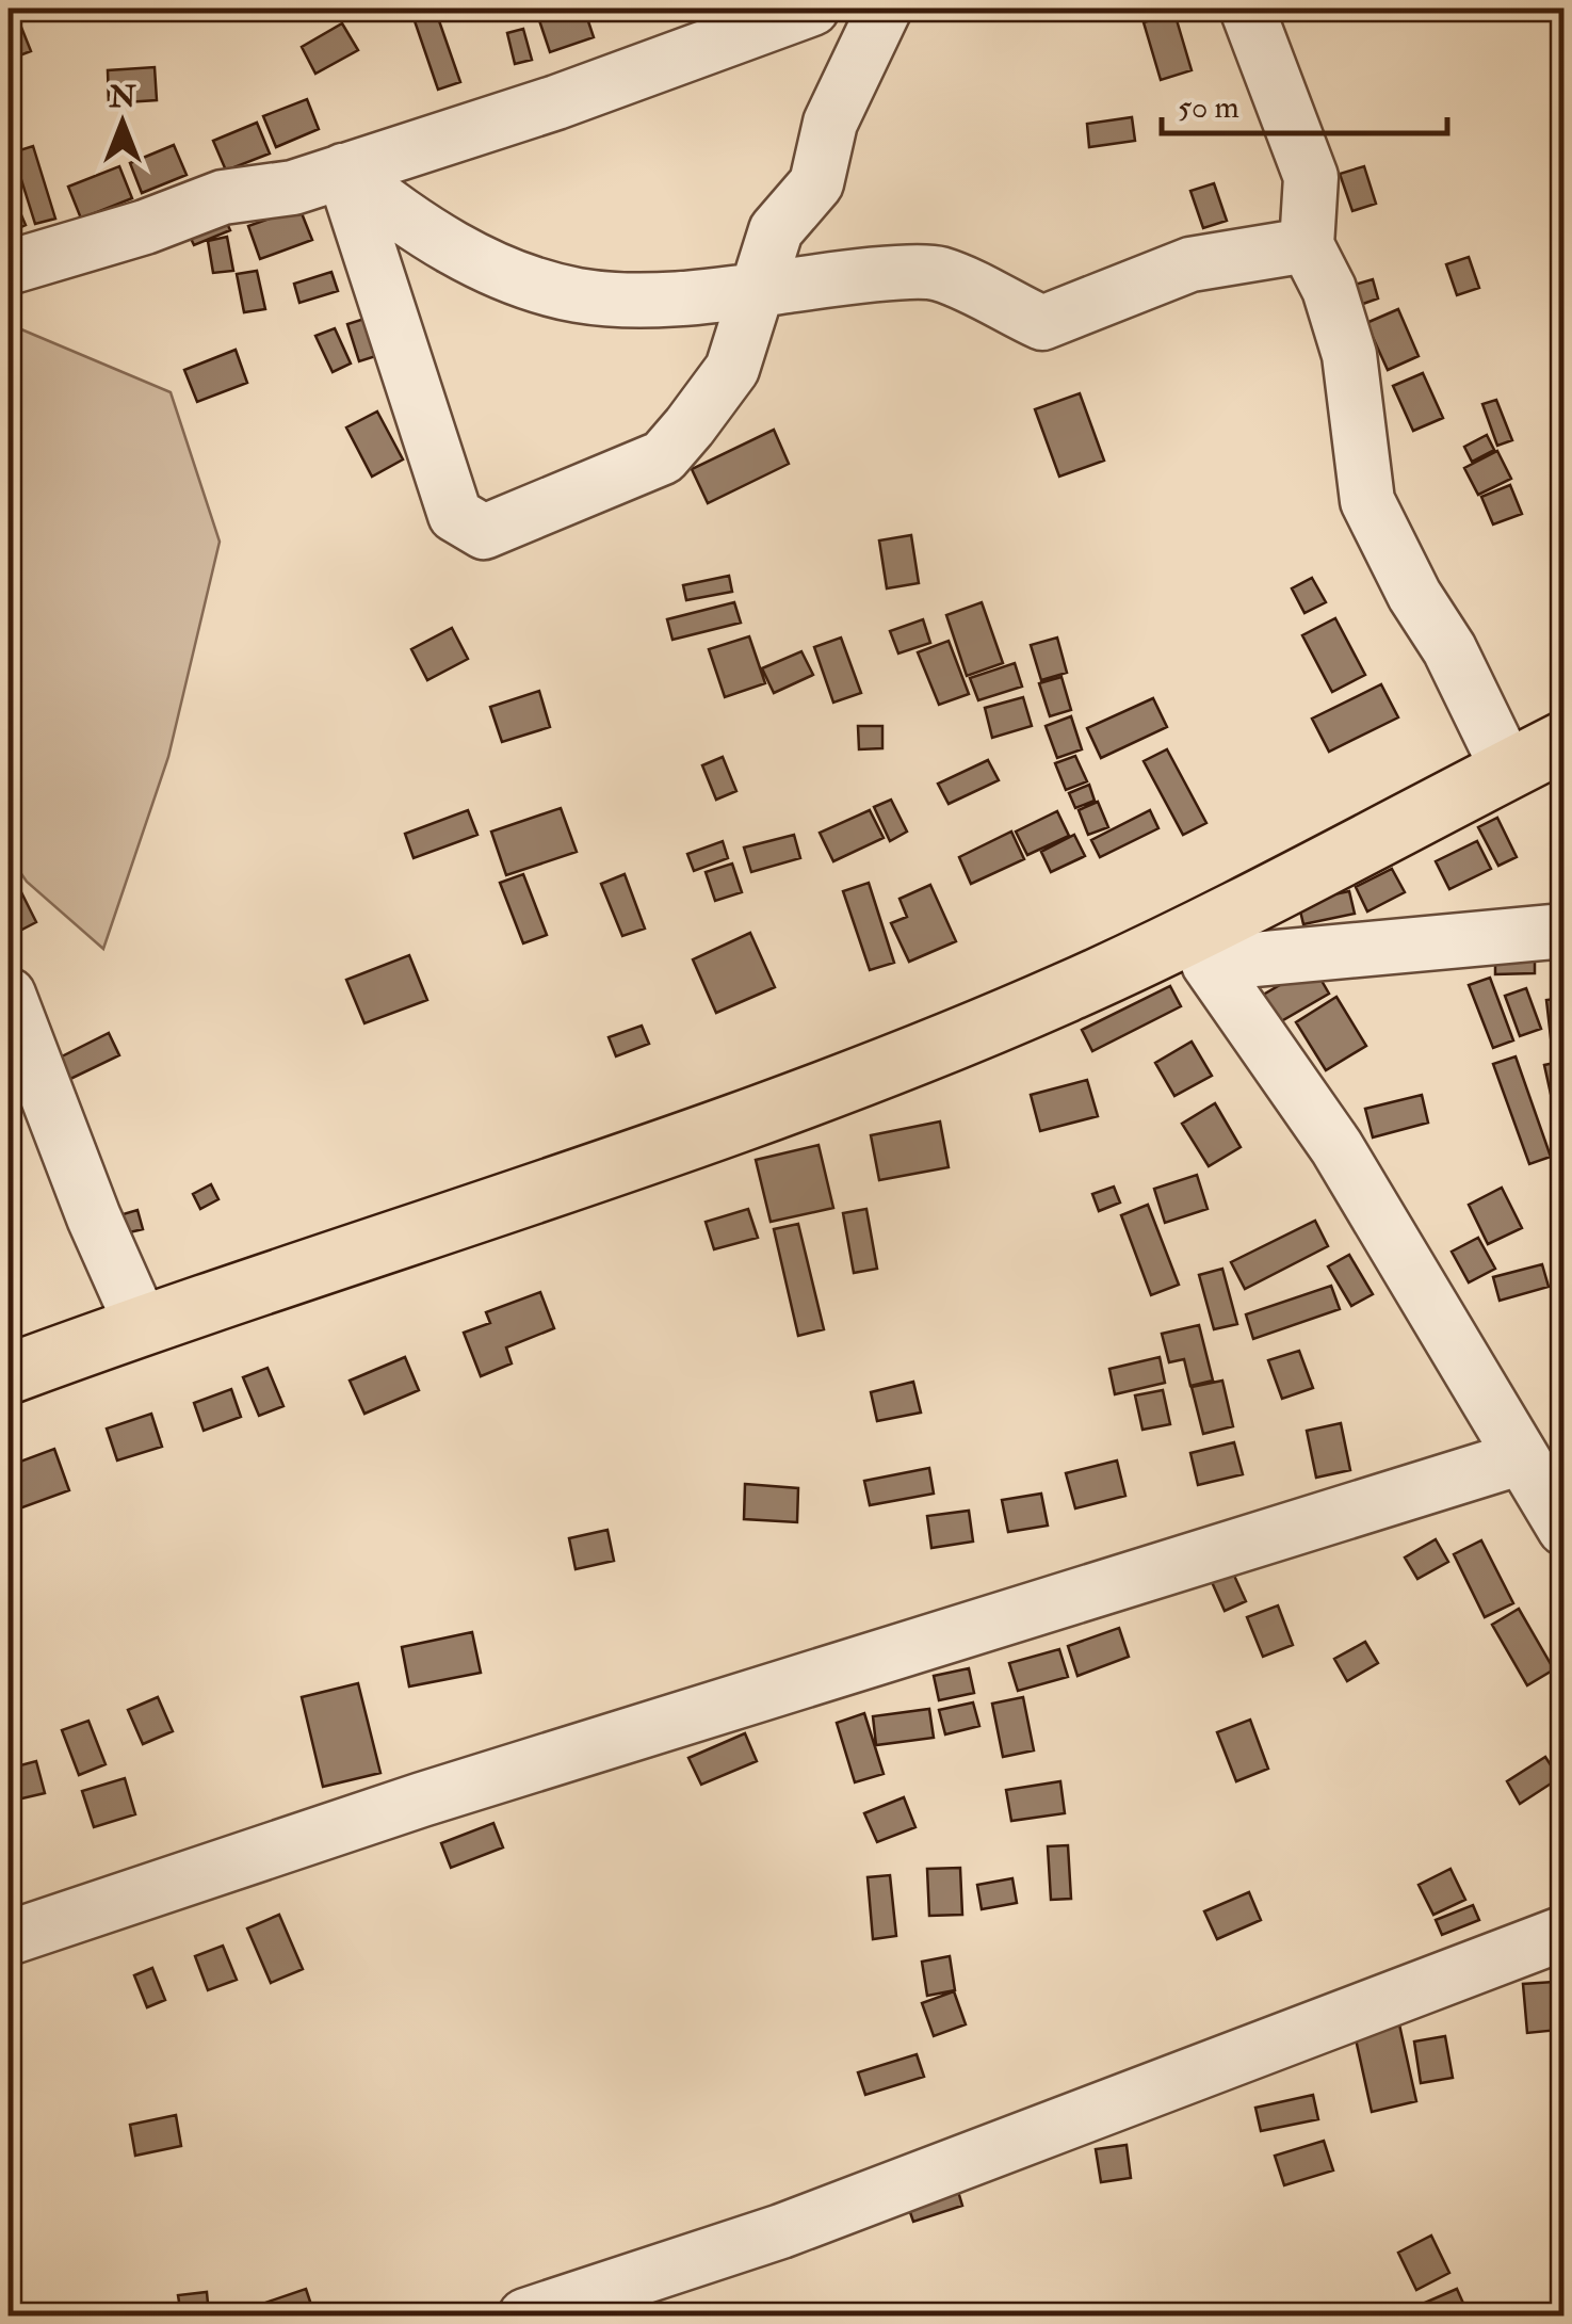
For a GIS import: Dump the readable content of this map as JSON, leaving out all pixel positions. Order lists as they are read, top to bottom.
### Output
{
  "scale_bar": "50 m",
  "north": "top"
}
